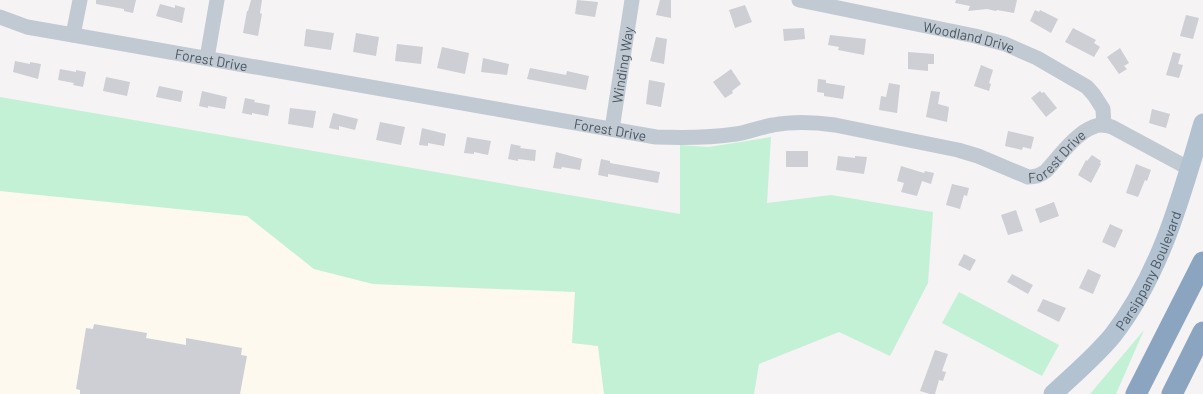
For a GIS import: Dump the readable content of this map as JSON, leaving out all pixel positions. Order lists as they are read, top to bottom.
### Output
{
  "streets": {
    "main road": ["Parsippany Boulevard"],
    "street": ["Woodland Drive", "Forest Drive", "Winding Way"]
  },
  "crossings": [
    ["Woodland Drive", "Forest Drive"],
    ["Forest Drive", "Winding Way"],
    ["Forest Drive", "Parsippany Boulevard"]
  ]
}
